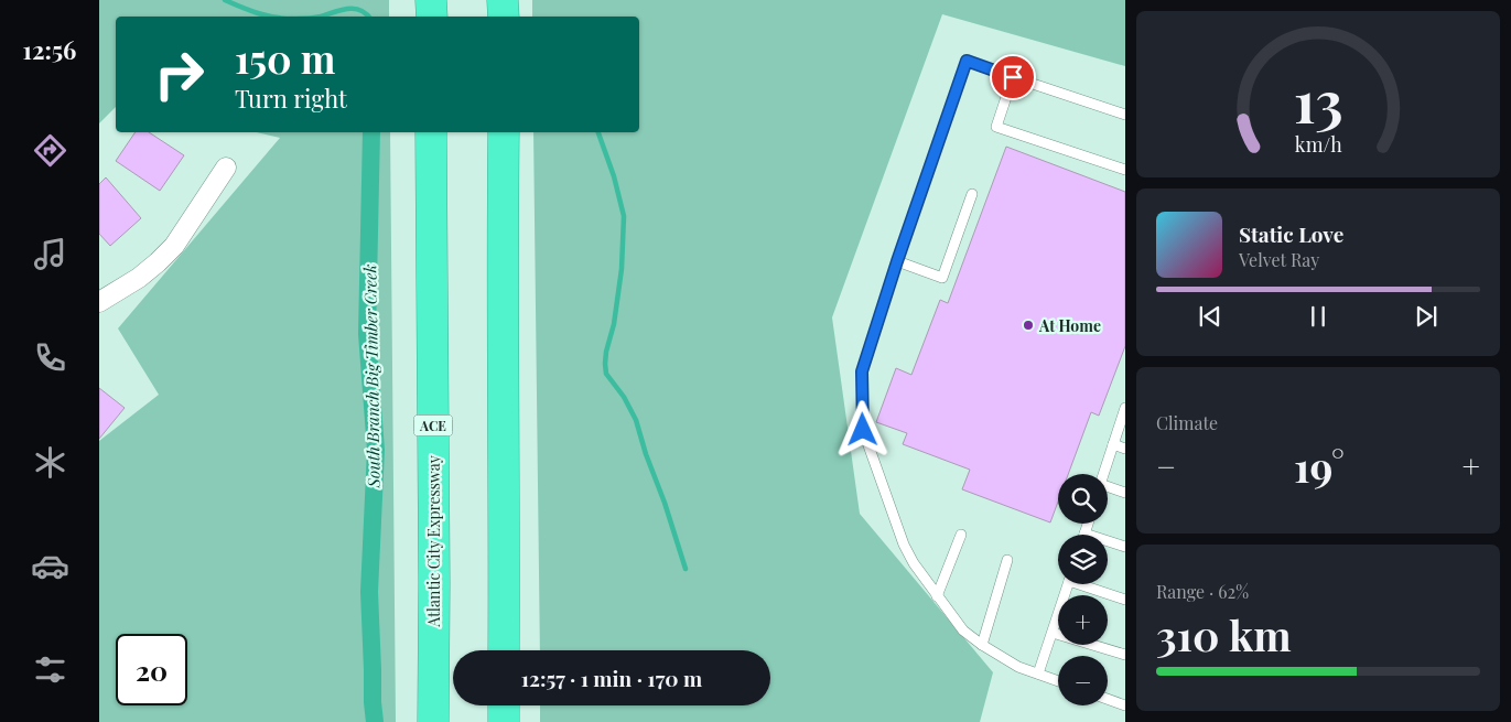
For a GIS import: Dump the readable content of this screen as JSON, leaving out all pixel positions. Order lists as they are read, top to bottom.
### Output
{
  "streets": {
    "highway": ["ACE", "Atlantic City Expressway"]
  },
  "water": ["South Branch Big Timber Creek"],
  "places": ["At Home"],
  "page": {
    "tabs": "12:56",
    "turn": ["150 m", "Turn right"],
    "song": ["Static Love", "Velvet Ray"],
    "tile": [
      "Climate",
      ["Range · 62%", "310 km"]
    ],
    "heat": ["−", "19°", "+"],
    "map_buttons": ["+", "−"],
    "limit": "20",
    "trip": "12:57 · 1 min · 170 m",
    "gauge": ["13", "km/h"]
  }
}
